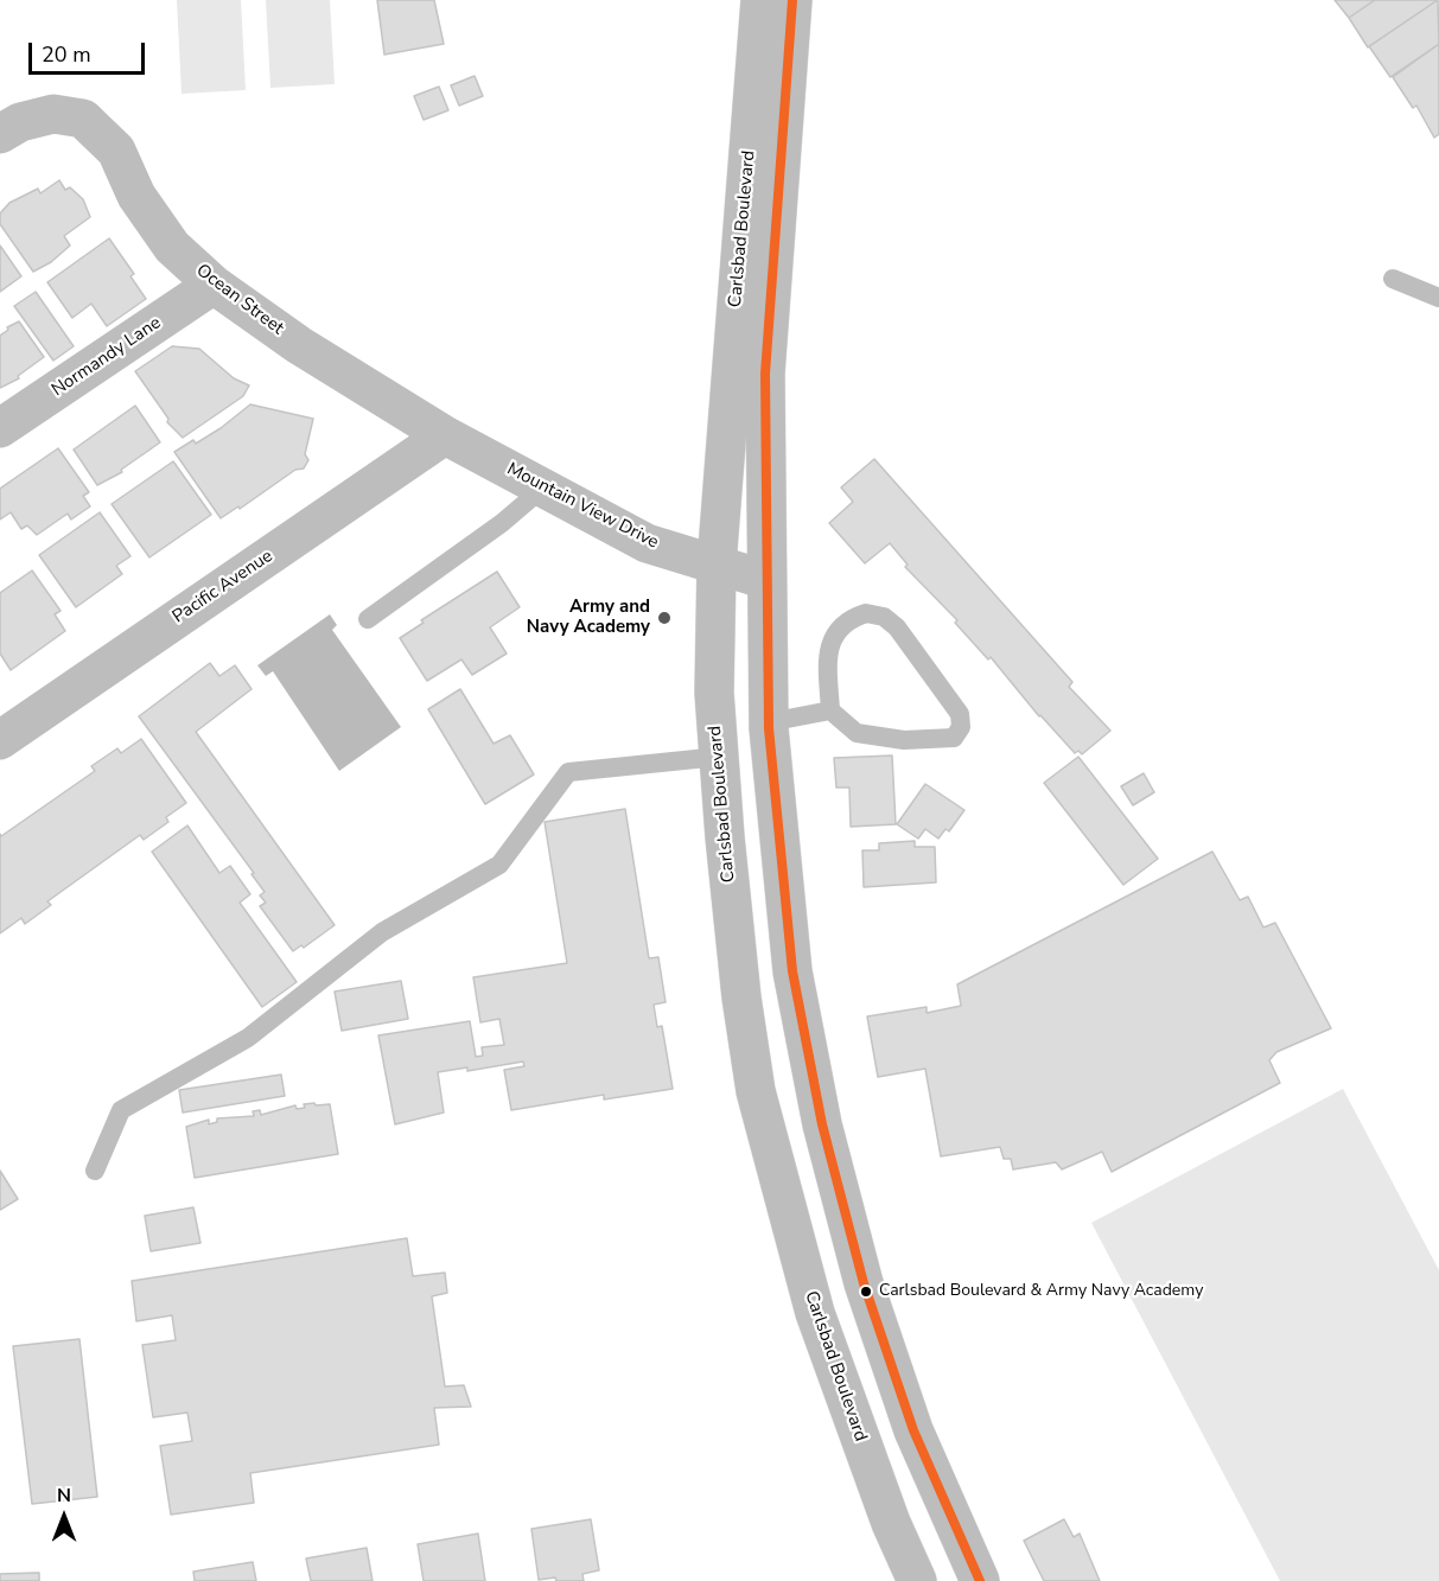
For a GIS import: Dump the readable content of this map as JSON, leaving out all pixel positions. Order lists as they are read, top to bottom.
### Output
{
  "streets": {
    "main road": [
      "Carlsbad Boulevard",
      "Ocean Street",
      "Normandy Lane",
      "Mountain View Drive",
      "Pacific Avenue"
    ]
  },
  "crossings": [
    ["Carlsbad Boulevard", "Mountain View Drive"],
    ["Ocean Street", "Normandy Lane"],
    ["Ocean Street", "Mountain View Drive"],
    ["Ocean Street", "Pacific Avenue"],
    ["Mountain View Drive", "Pacific Avenue"]
  ],
  "places": ["Army and Navy Academy", "Carlsbad Boulevard & Army Navy Academy"],
  "scale_bar": "20 m",
  "north": "top"
}
